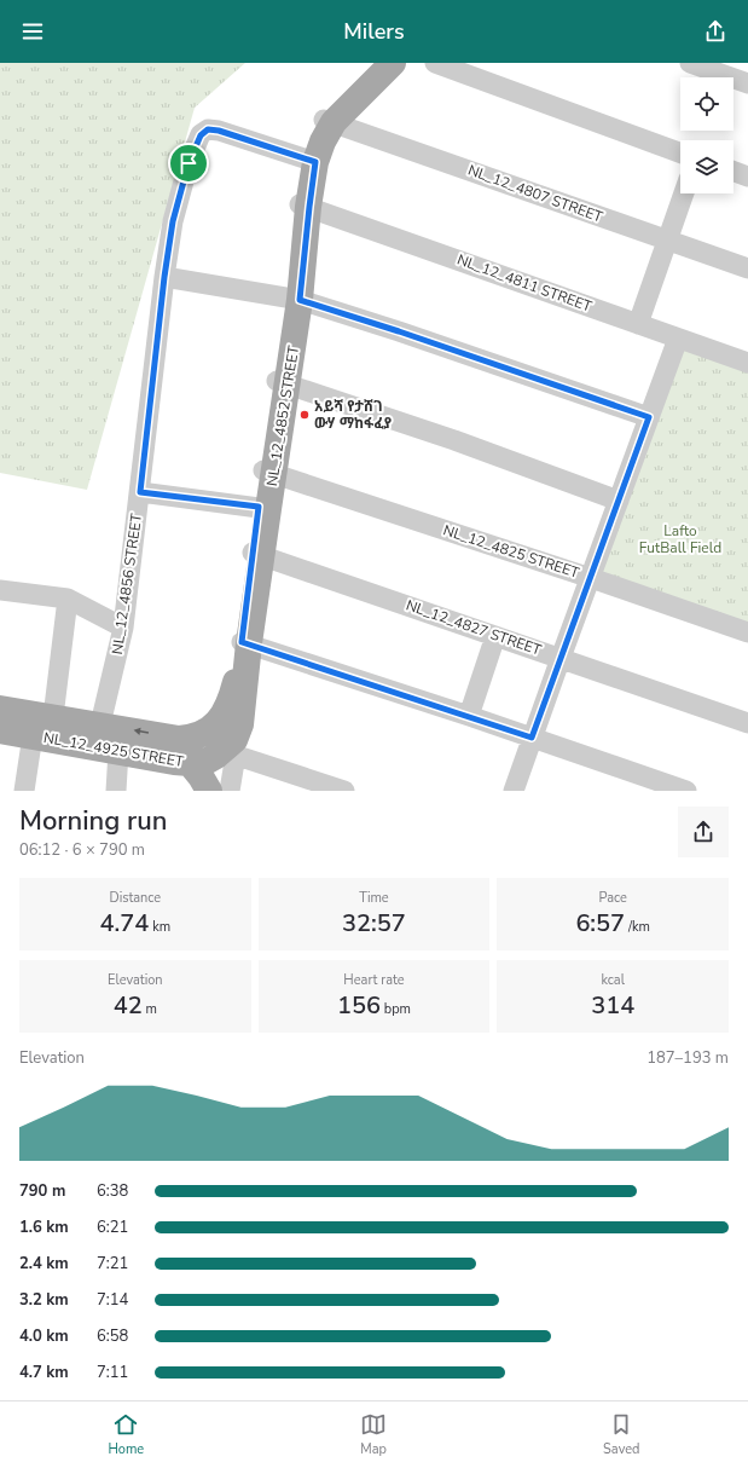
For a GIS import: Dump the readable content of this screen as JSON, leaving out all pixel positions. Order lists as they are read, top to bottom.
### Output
{
  "streets": {
    "main road": ["NL_12_4852 STREET", "NL_12_4925 STREET"],
    "street": [
      "NL_12_4807 STREET",
      "NL_12_4811 STREET",
      "NL_12_4825 STREET",
      "NL_12_4856 STREET",
      "NL_12_4827 STREET"
    ]
  },
  "crossings": [
    ["NL_12_4807 STREET", "NL_12_4852 STREET"],
    ["NL_12_4811 STREET", "NL_12_4852 STREET"],
    ["NL_12_4852 STREET", "NL_12_4825 STREET"],
    ["NL_12_4852 STREET", "NL_12_4856 STREET"],
    ["NL_12_4852 STREET", "NL_12_4827 STREET"],
    ["NL_12_4852 STREET", "NL_12_4925 STREET"],
    ["NL_12_4856 STREET", "NL_12_4925 STREET"]
  ],
  "parks": ["Lafto FutBall Field"],
  "places": ["አይሻ የታሸገ ውሃ ማከፋፈያ"],
  "page": {
    "header": "Milers",
    "heading": ["Morning run", "06:12 · 6 × 790 m"],
    "stats": [
      ["Distance", "4.74 km"],
      ["Time", "32:57"],
      ["Pace", "6:57 /km"],
      ["Elevation", "42 m"],
      ["Heart rate", "156 bpm"],
      ["kcal", "314"]
    ],
    "chart": ["Elevation", "187–193 m"],
    "list": [
      {
        "name": "790 m",
        "note": "6:38"
      },
      {
        "name": "1.6 km",
        "note": "6:21"
      },
      {
        "name": "2.4 km",
        "note": "7:21"
      },
      {
        "name": "3.2 km",
        "note": "7:14"
      },
      {
        "name": "4.0 km",
        "note": "6:58"
      },
      {
        "name": "4.7 km",
        "note": "7:11"
      }
    ],
    "tabs": ["Home", "Map", "Saved"]
  }
}
